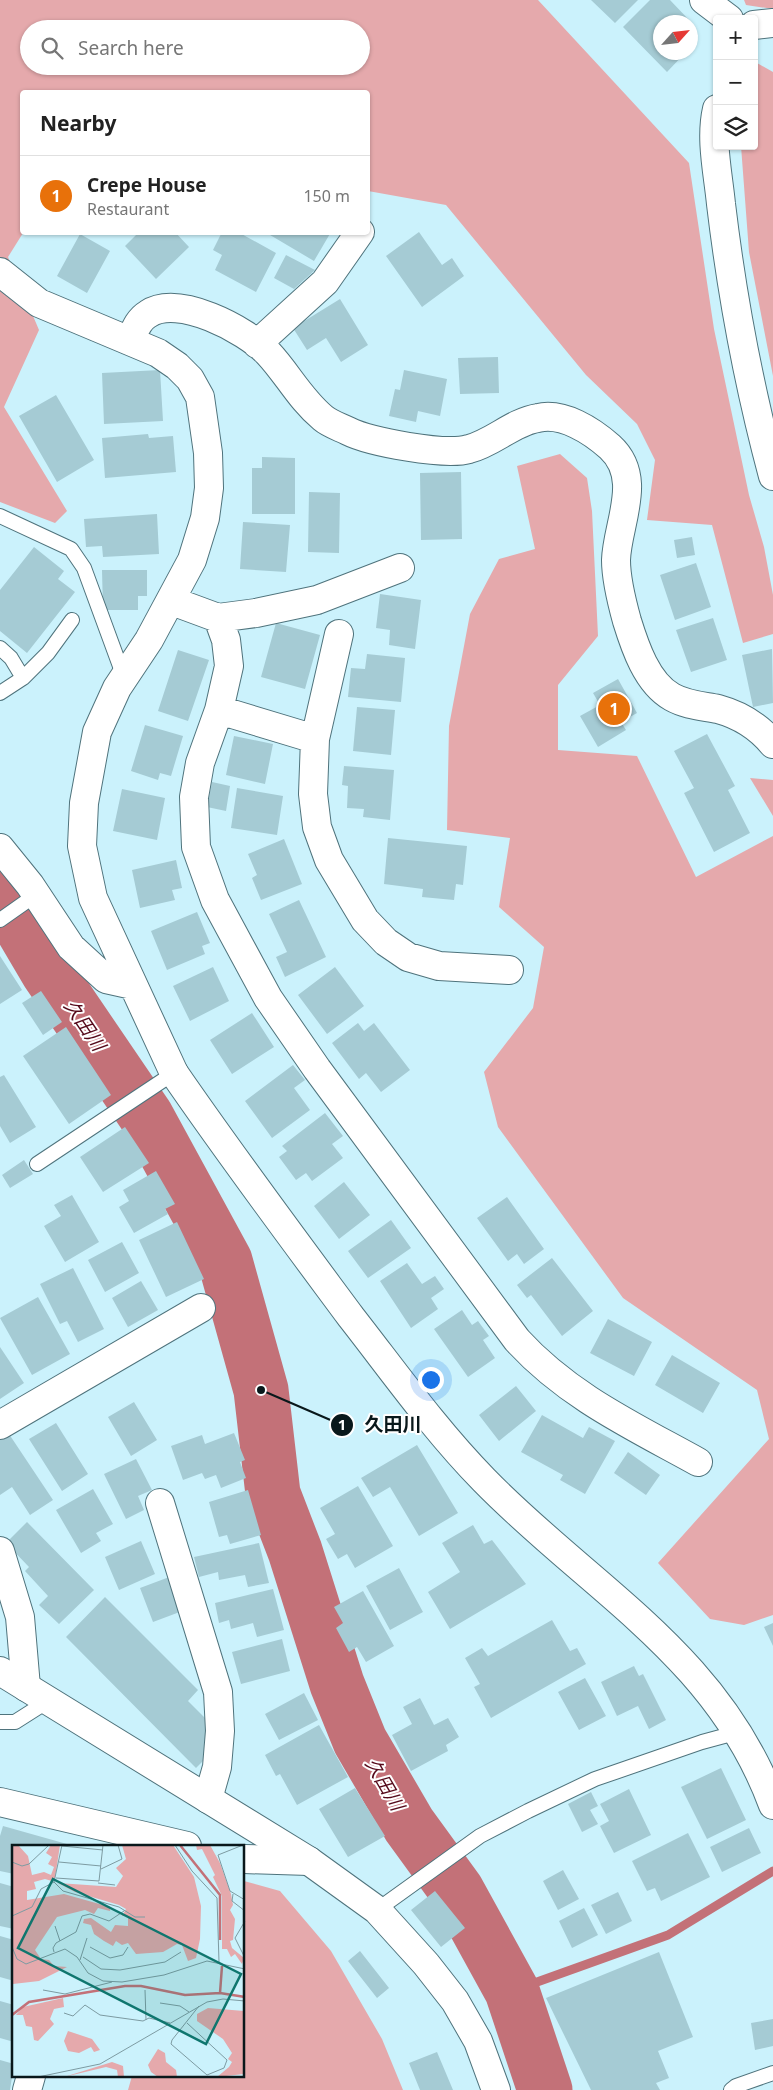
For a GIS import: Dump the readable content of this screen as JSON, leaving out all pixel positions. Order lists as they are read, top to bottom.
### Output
{
  "water": ["久田川"],
  "places": ["久田川"],
  "north": "top right",
  "page": {
    "map_buttons": ["+", "−"],
    "search": "Search here",
    "heading": "Nearby",
    "list": [
      {
        "mark": "1",
        "name": "Crepe House",
        "note": "Restaurant",
        "value": "150 m"
      }
    ],
    "pins": "1"
  }
}
